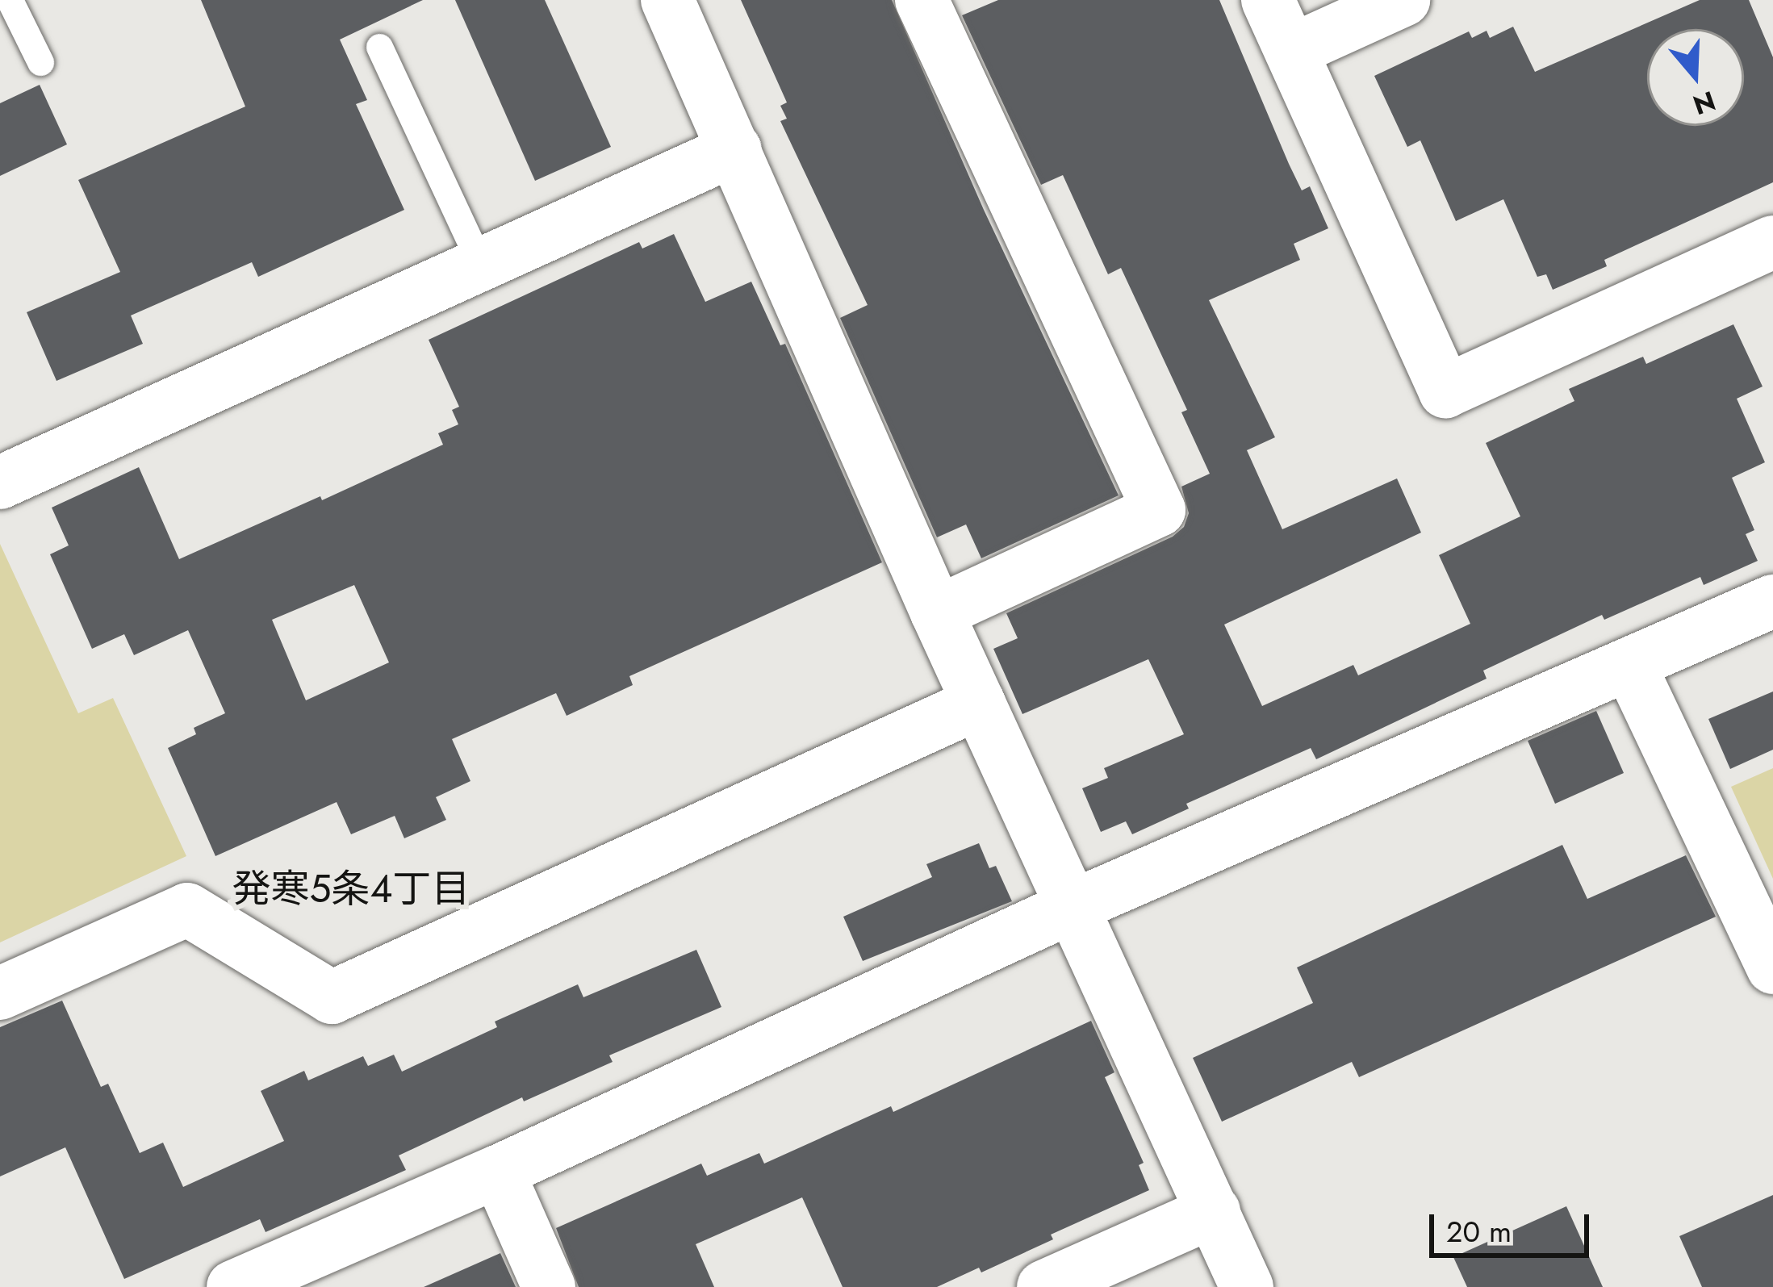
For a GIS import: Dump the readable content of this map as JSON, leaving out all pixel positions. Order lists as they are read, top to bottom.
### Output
{
  "districts": ["発寒5条4丁目"],
  "scale_bar": "20 m",
  "north": "bottom"
}
